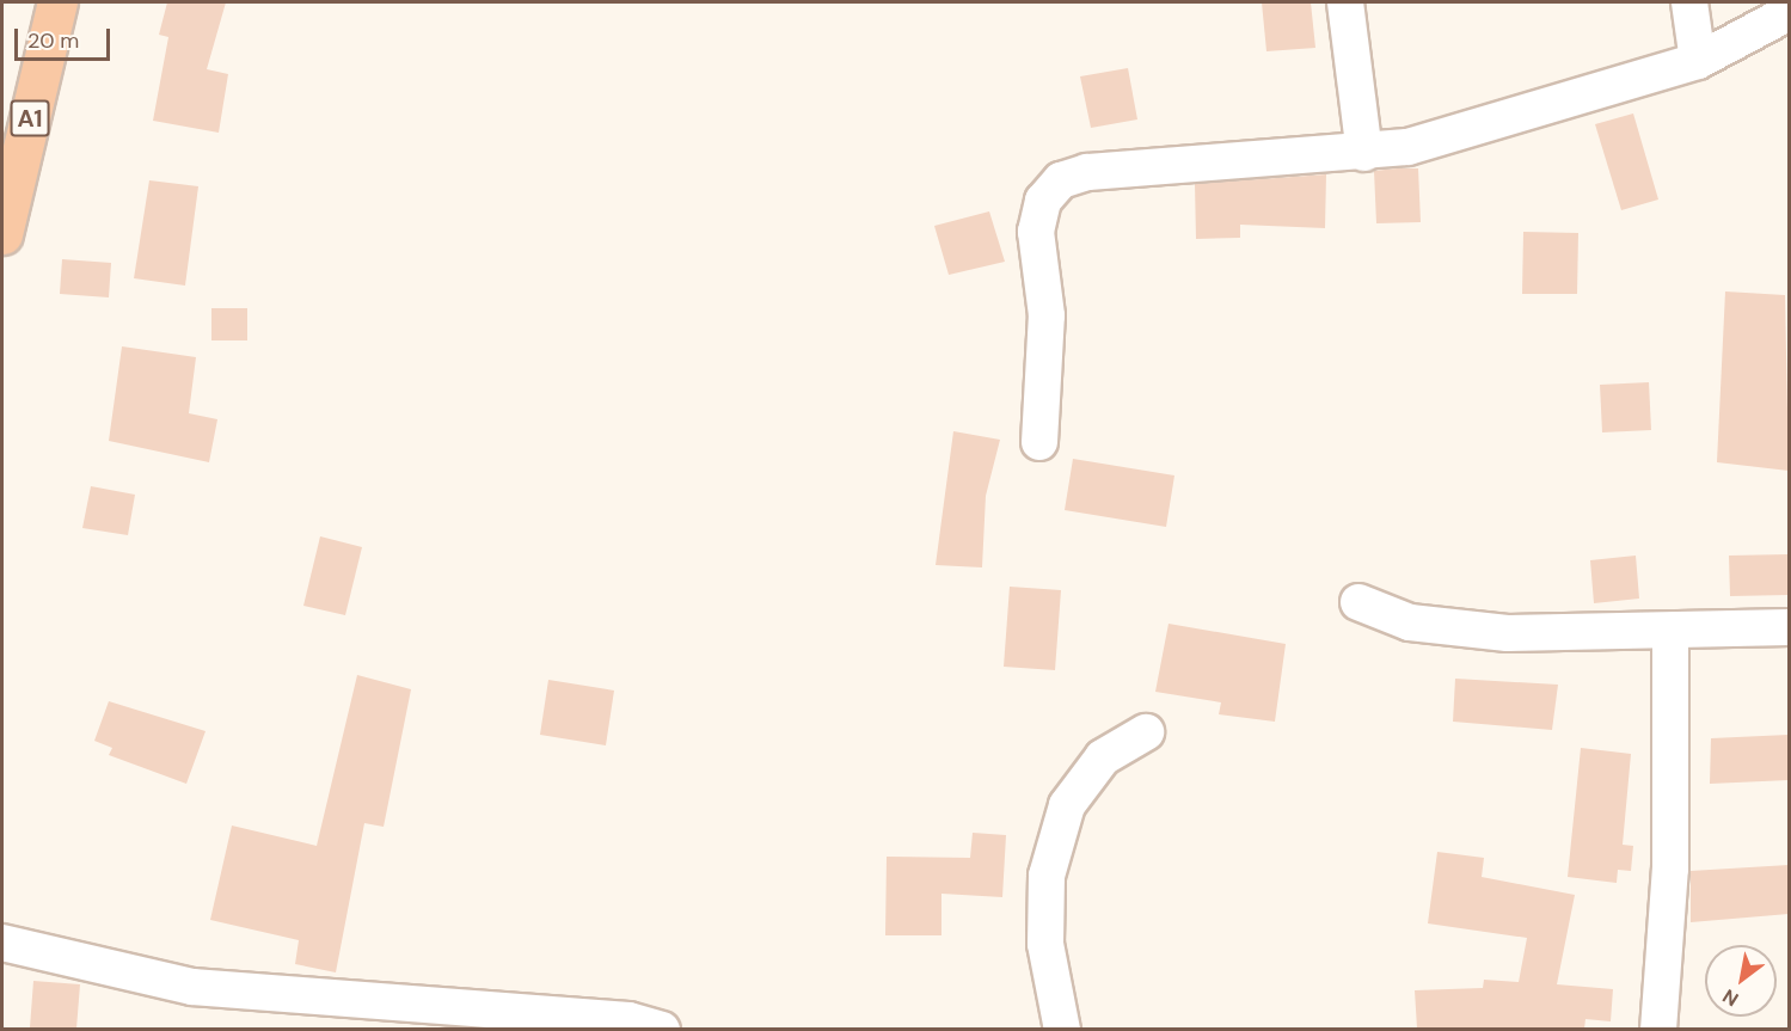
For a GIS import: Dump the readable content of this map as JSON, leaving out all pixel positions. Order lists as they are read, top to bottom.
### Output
{
  "streets": {
    "highway": ["A1"]
  },
  "scale_bar": "20 m",
  "north": "bottom left"
}
